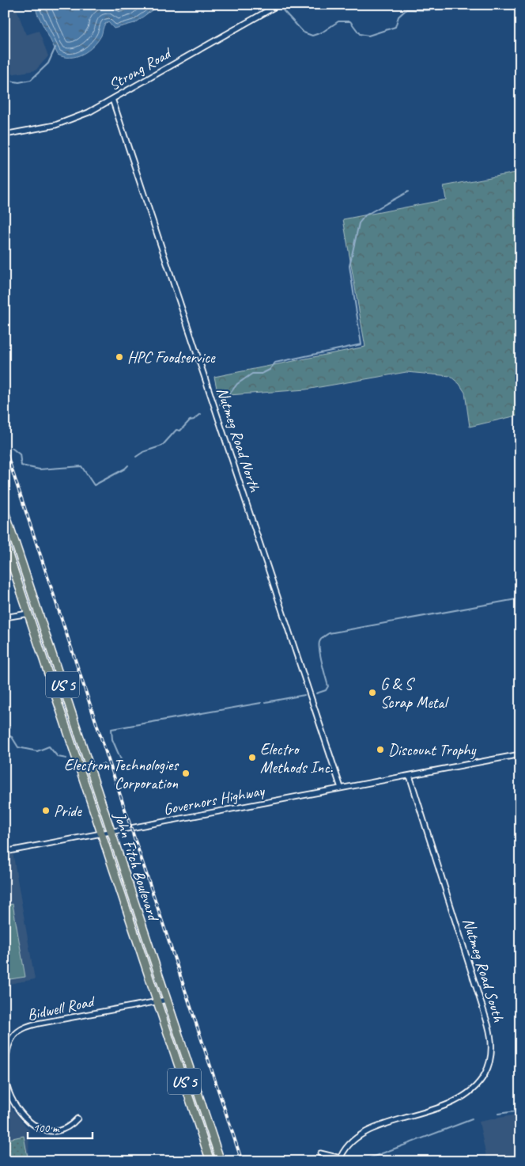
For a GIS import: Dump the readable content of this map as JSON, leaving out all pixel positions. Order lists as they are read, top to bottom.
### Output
{
  "streets": {
    "highway": ["US 5", "John Fitch Boulevard"],
    "street": [
      "Strong Road",
      "Nutmeg Road North",
      "Governors Highway",
      "Nutmeg Road South",
      "Bidwell Road"
    ]
  },
  "crossings": [
    ["Strong Road", "Nutmeg Road North"],
    ["Nutmeg Road North", "Governors Highway"],
    ["Governors Highway", "John Fitch Boulevard"],
    ["Governors Highway", "Nutmeg Road South"],
    ["John Fitch Boulevard", "Bidwell Road"]
  ],
  "places": [
    "HPC Foodservice",
    "G & S Scrap Metal",
    "Discount Trophy",
    "Electro Methods Inc.",
    "Electron Technologies Corporation",
    "Pride"
  ],
  "scale_bar": "100 m"
}
